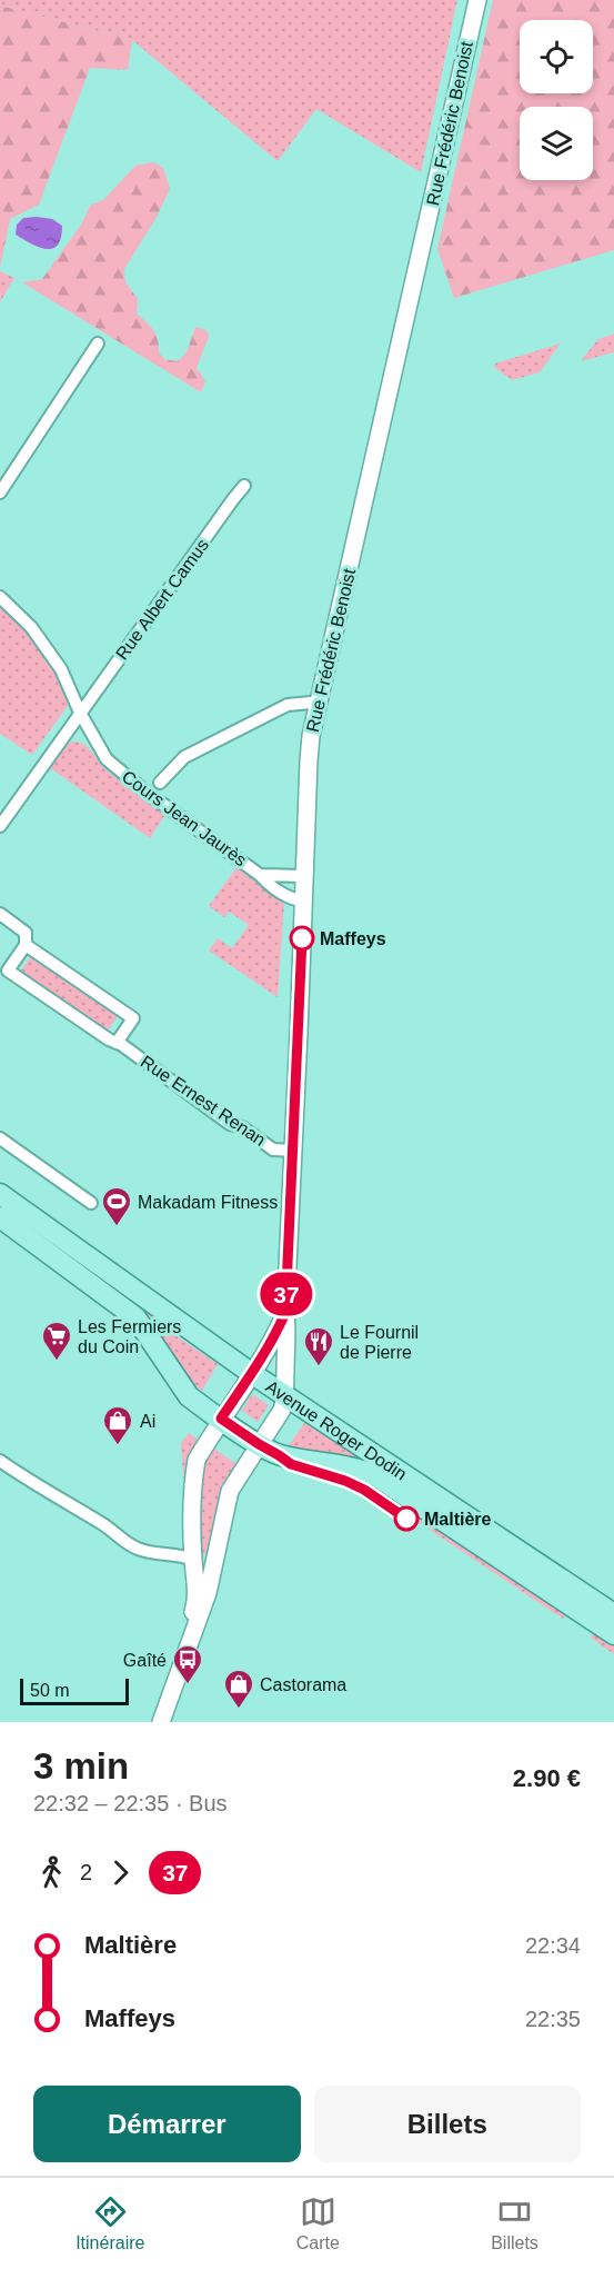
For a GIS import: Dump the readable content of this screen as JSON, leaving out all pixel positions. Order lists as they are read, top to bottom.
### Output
{
  "streets": {
    "main road": ["Rue Frédéric Benoist", "Avenue Roger Dodin"],
    "street": ["Rue Albert Camus", "Cours Jean Jaurès", "Rue Ernest Renan"]
  },
  "crossings": [
    ["Rue Frédéric Benoist", "Cours Jean Jaurès"],
    ["Rue Frédéric Benoist", "Rue Ernest Renan"],
    ["Rue Frédéric Benoist", "Avenue Roger Dodin"],
    ["Rue Albert Camus", "Cours Jean Jaurès"]
  ],
  "places": {
    "other": ["Maffeys", "Maltière"],
    "sports": ["Makadam Fitness"],
    "supermarket": ["Les Fermiers du Coin"],
    "restaurant": ["Le Fournil de Pierre"],
    "shop": ["Ai", "Castorama"],
    "bus stop": ["Gaîté"]
  },
  "lines": ["bus line 37"],
  "scale_bar": "50 m",
  "page": {
    "on_map": "37",
    "scale": "50 m",
    "heading": ["3 min", "22:32 – 22:35 · Bus", "2.90 €"],
    "legs": ["2", "37"],
    "list": [
      {
        "name": "Maltière",
        "value": "22:34"
      },
      {
        "name": "Maffeys",
        "value": "22:35"
      }
    ],
    "buttons": ["Démarrer", "Billets"],
    "tabs": ["Itinéraire", "Carte", "Billets"]
  }
}
